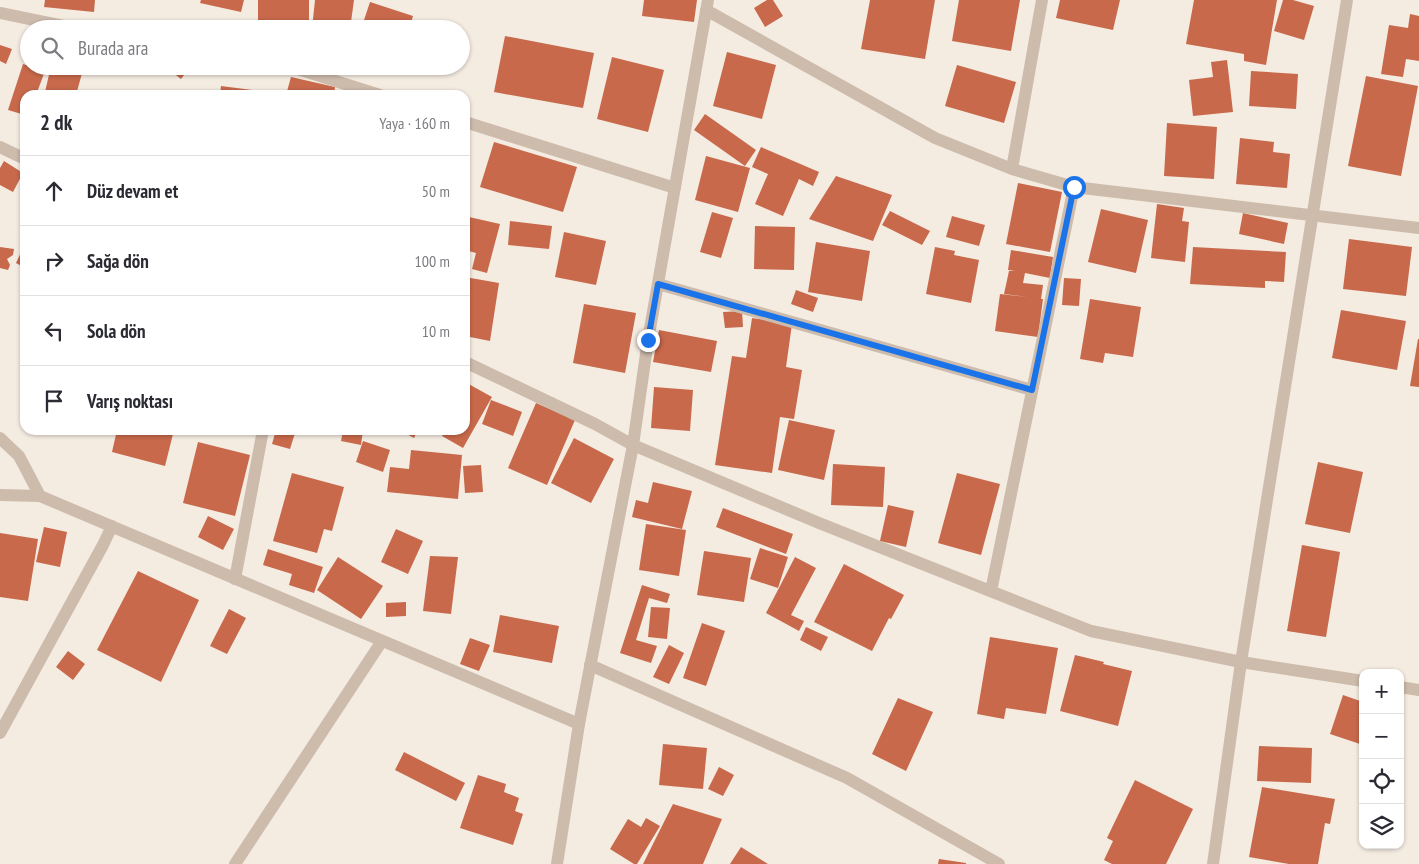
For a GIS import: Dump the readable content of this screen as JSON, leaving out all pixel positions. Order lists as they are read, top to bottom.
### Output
{
  "page": {
    "search": "Burada ara",
    "heading": ["2 dk", "Yaya · 160 m"],
    "list": [
      ["Düz devam et", "50 m"],
      ["Sağa dön", "100 m"],
      ["Sola dön", "10 m"],
      "Varış noktası"
    ],
    "map_buttons": ["+", "−"]
  }
}
